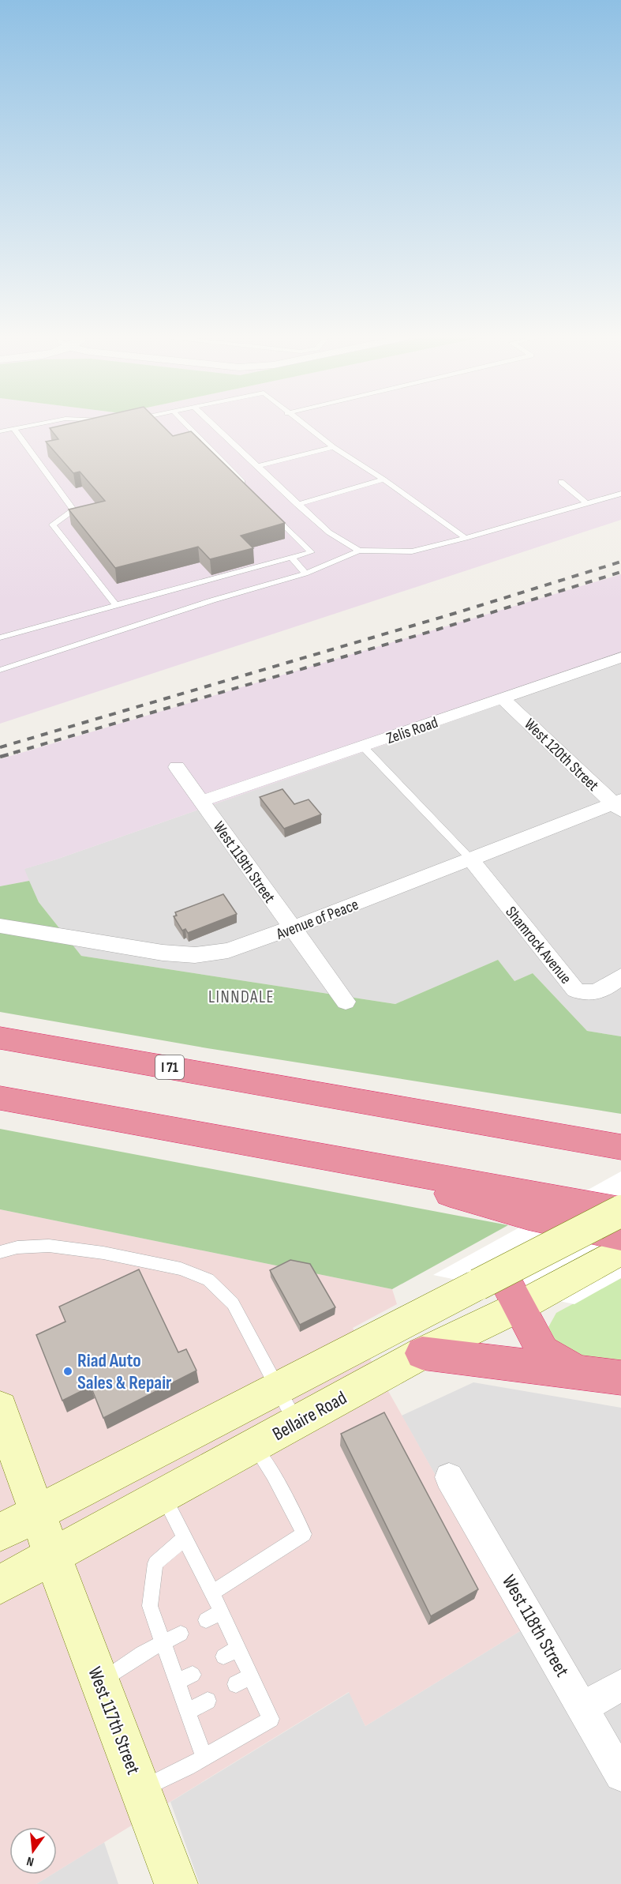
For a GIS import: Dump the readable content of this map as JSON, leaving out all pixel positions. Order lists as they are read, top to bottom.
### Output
{
  "streets": {
    "highway": ["I 71"],
    "street": [
      "Zelis Road",
      "West 120th Street",
      "West 119th Street",
      "Avenue of Peace",
      "Shamrock Avenue",
      "Bellaire Road",
      "West 118th Street",
      "West 117th Street"
    ]
  },
  "crossings": [
    ["Zelis Road", "West 120th Street"],
    ["Zelis Road", "West 119th Street"],
    ["West 120th Street", "Avenue of Peace"],
    ["West 119th Street", "Avenue of Peace"],
    ["Avenue of Peace", "Shamrock Avenue"],
    ["Bellaire Road", "West 117th Street"]
  ],
  "districts": ["LINNDALE"],
  "places": ["Riad Auto Sales & Repair"],
  "north": "bottom"
}
